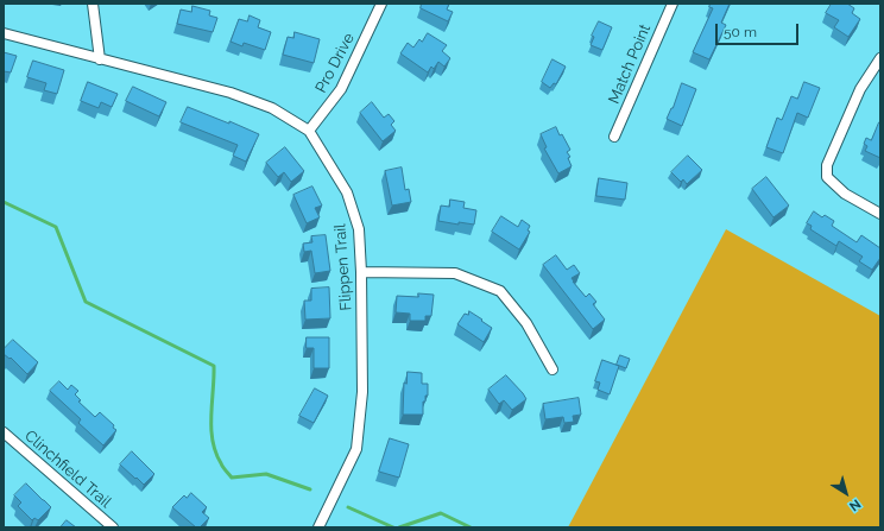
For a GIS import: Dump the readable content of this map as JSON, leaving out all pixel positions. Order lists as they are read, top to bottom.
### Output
{
  "streets": {
    "street": [
      "Pro Drive",
      "Match Point",
      "Flippen Trail",
      "Clinchfield Trail"
    ]
  },
  "crossings": [
    ["Pro Drive", "Flippen Trail"]
  ],
  "scale_bar": "50 m",
  "north": "bottom right"
}
